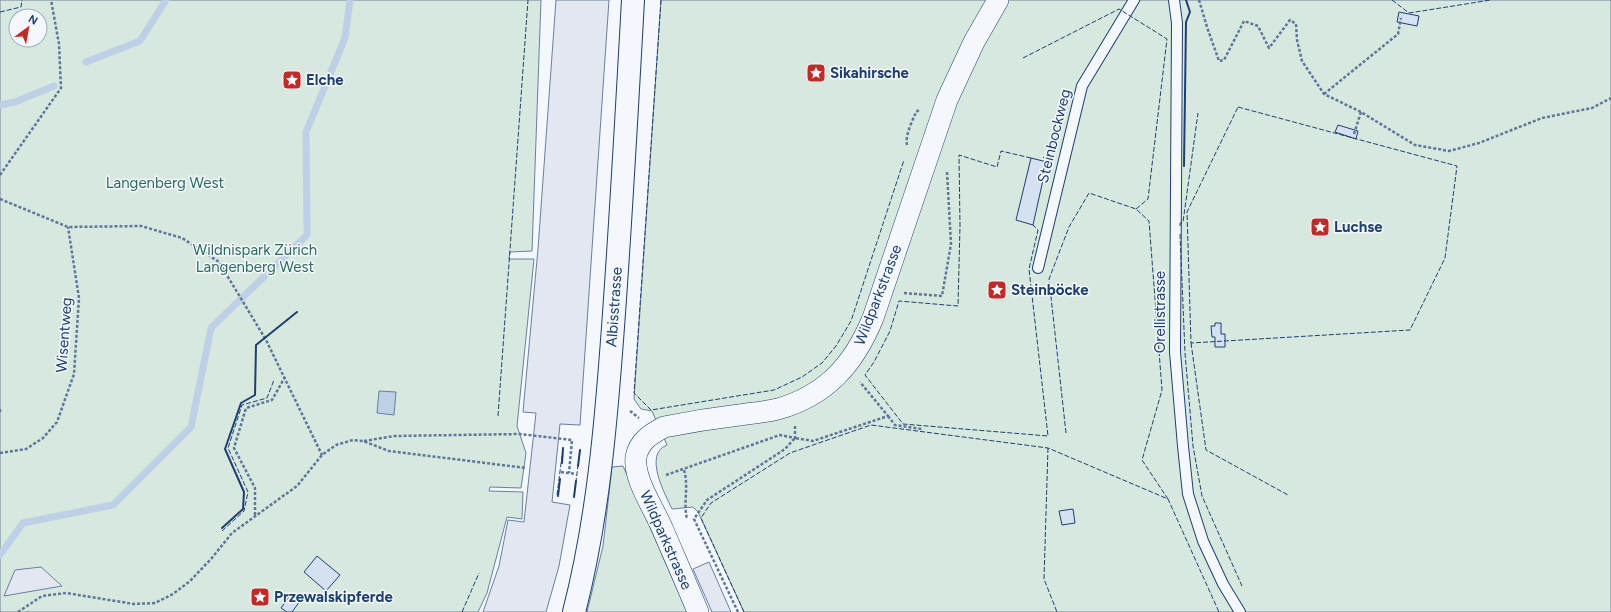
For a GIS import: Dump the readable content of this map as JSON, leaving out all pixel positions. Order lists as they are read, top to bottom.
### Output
{
  "streets": {
    "main road": ["Albisstrasse"],
    "street": ["Wildparkstrasse"],
    "lane": ["Steinbockweg", "Orellistrasse"],
    "path": ["Wisentweg"]
  },
  "parks": ["Langenberg West", "Wildnispark Zürich Langenberg West"],
  "places": {
    "place": [
      "Sikahirsche",
      "Elche",
      "Luchse",
      "Steinböcke",
      "Przewalskipferde"
    ]
  },
  "north": "top right"
}
